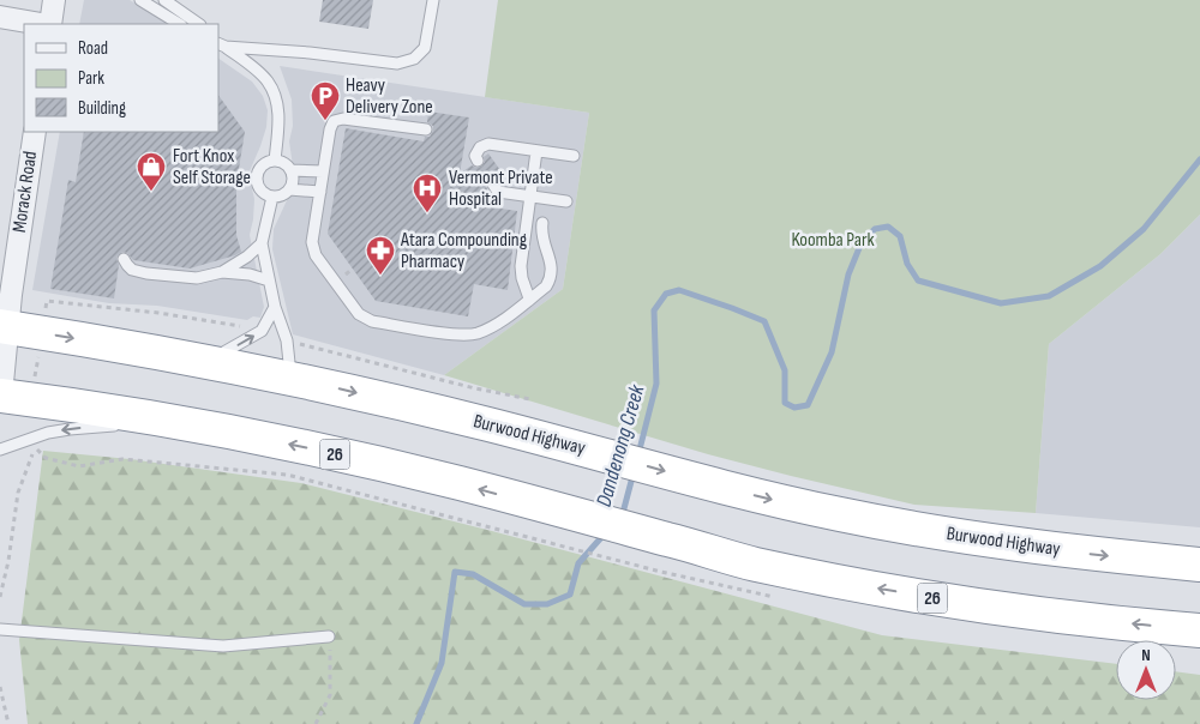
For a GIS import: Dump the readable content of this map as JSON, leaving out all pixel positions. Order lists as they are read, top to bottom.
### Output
{
  "streets": {
    "highway": ["Burwood Highway", "26"],
    "street": ["Morack Road"]
  },
  "crossings": [
    ["Morack Road", "Burwood Highway"],
    ["Morack Road", "26"]
  ],
  "water": ["Dandenong Creek"],
  "parks": ["Koomba Park"],
  "places": {
    "parking": ["Heavy Delivery Zone"],
    "shop": ["Fort Knox Self Storage"],
    "hospital": ["Vermont Private Hospital"],
    "pharmacy": ["Atara Compounding Pharmacy"]
  },
  "legend": ["Road", "Park", "Building"],
  "north": "top"
}
